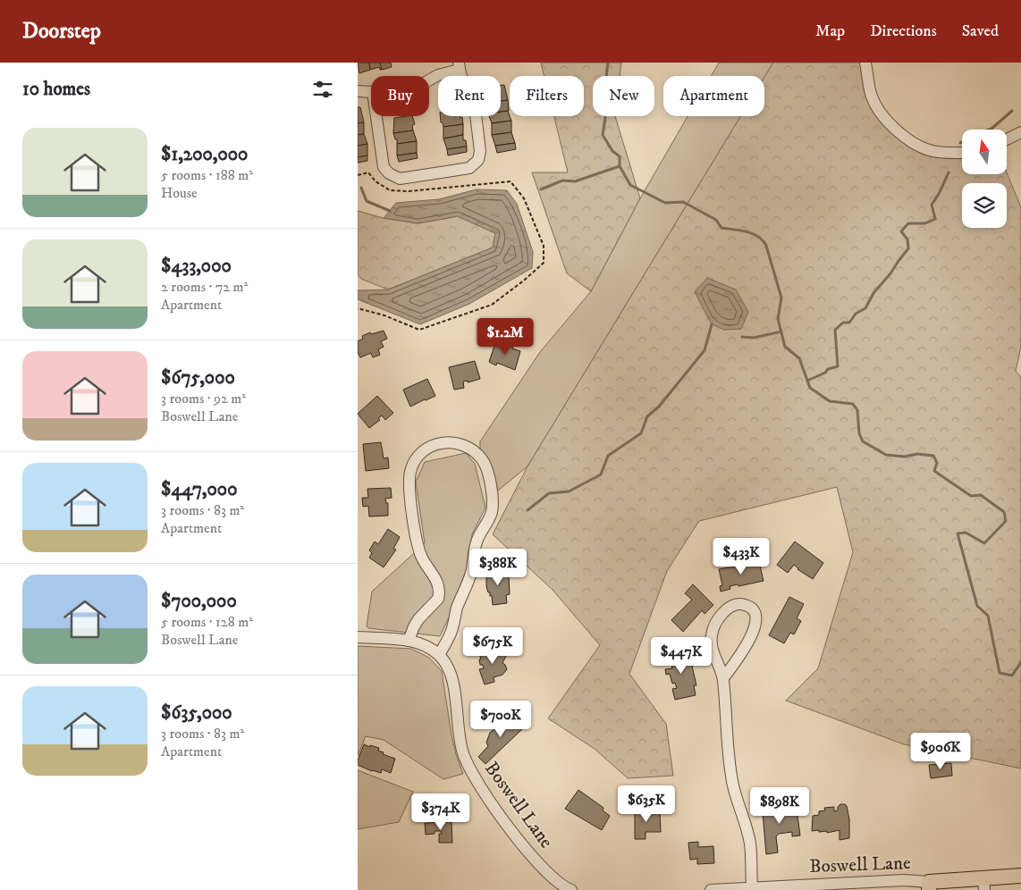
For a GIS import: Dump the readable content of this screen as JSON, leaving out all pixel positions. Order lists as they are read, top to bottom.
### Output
{
  "streets": {
    "street": ["Boswell Lane"]
  },
  "north": "top",
  "page": {
    "header": "Doorstep",
    "nav": ["Map", "Directions", "Saved"],
    "heading": "10 homes",
    "chip": [
      "Buy",
      "Rent",
      "Filters",
      "New",
      "Apartment"
    ],
    "list": [
      {
        "name": "$1,200,000",
        "note": "5 rooms · 188 m² · House"
      },
      {
        "name": "$433,000",
        "note": "2 rooms · 72 m² · Apartment"
      },
      {
        "name": "$675,000",
        "note": "3 rooms · 92 m² · Boswell Lane"
      },
      {
        "name": "$447,000",
        "note": "3 rooms · 83 m² · Apartment"
      },
      {
        "name": "$700,000",
        "note": "5 rooms · 128 m² · Boswell Lane"
      },
      {
        "name": "$635,000",
        "note": "3 rooms · 83 m² · Apartment"
      }
    ],
    "price": [
      "$1.2M",
      "$433K",
      "$388K",
      "$675K",
      "$447K",
      "$700K",
      "$906K",
      "$635K",
      "$898K",
      "$374K"
    ]
  }
}
